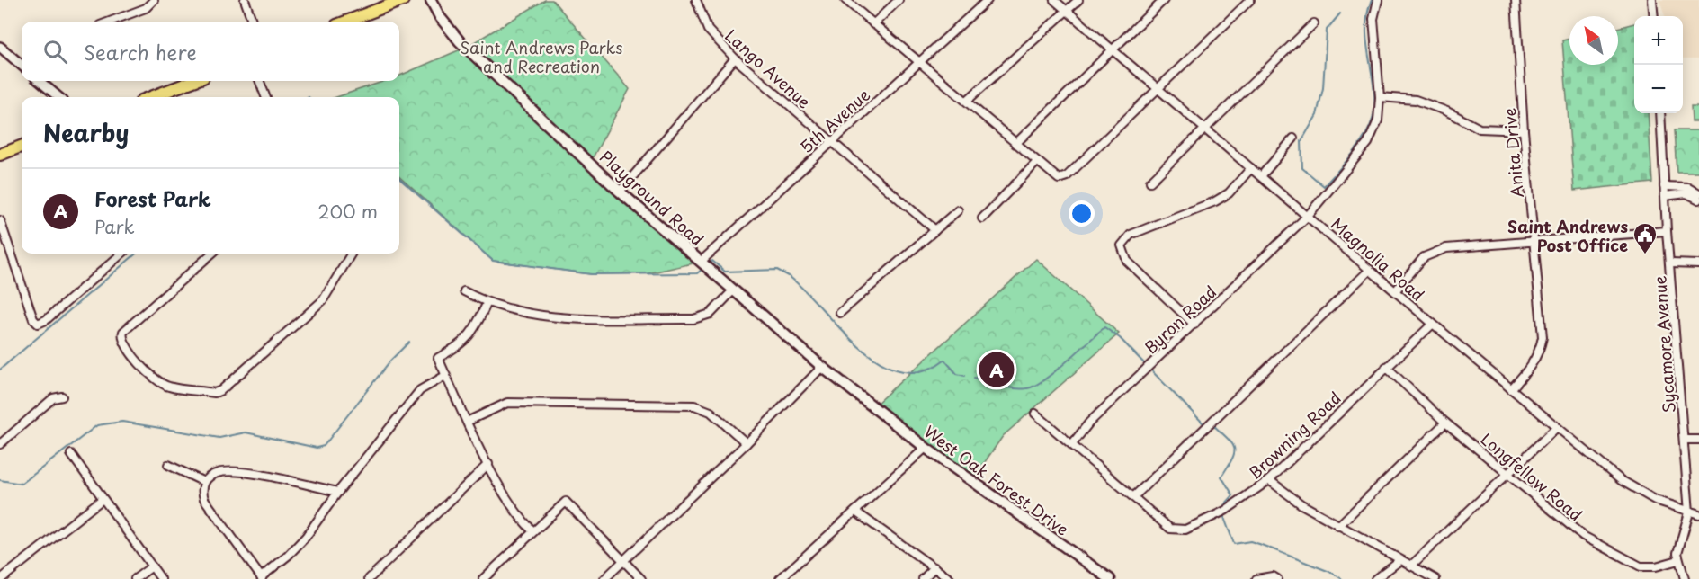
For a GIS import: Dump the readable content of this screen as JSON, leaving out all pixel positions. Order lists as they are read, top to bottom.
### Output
{
  "streets": {
    "main road": ["Playground Road", "West Oak Forest Drive"],
    "street": [
      "Lango Avenue",
      "5th Avenue",
      "Anita Drive",
      "Magnolia Road",
      "Byron Road",
      "Sycamore Avenue",
      "Browning Road",
      "Longfellow Road"
    ]
  },
  "crossings": [
    ["Lango Avenue", "5th Avenue"],
    ["5th Avenue", "Playground Road"],
    ["Anita Drive", "Magnolia Road"],
    ["Playground Road", "West Oak Forest Drive"],
    ["Magnolia Road", "Byron Road"],
    ["Magnolia Road", "Sycamore Avenue"],
    ["Magnolia Road", "Browning Road"],
    ["Byron Road", "Browning Road"],
    ["Sycamore Avenue", "Longfellow Road"],
    ["Browning Road", "Longfellow Road"]
  ],
  "parks": ["Saint Andrews Parks and Recreation"],
  "places": {
    "public building": ["Saint Andrews Post Office"]
  },
  "north": "top left",
  "page": {
    "map_buttons": ["+", "−"],
    "search": "Search here",
    "heading": "Nearby",
    "list": [
      {
        "mark": "A",
        "name": "Forest Park",
        "note": "Park",
        "value": "200 m"
      }
    ],
    "pins": "A"
  }
}
